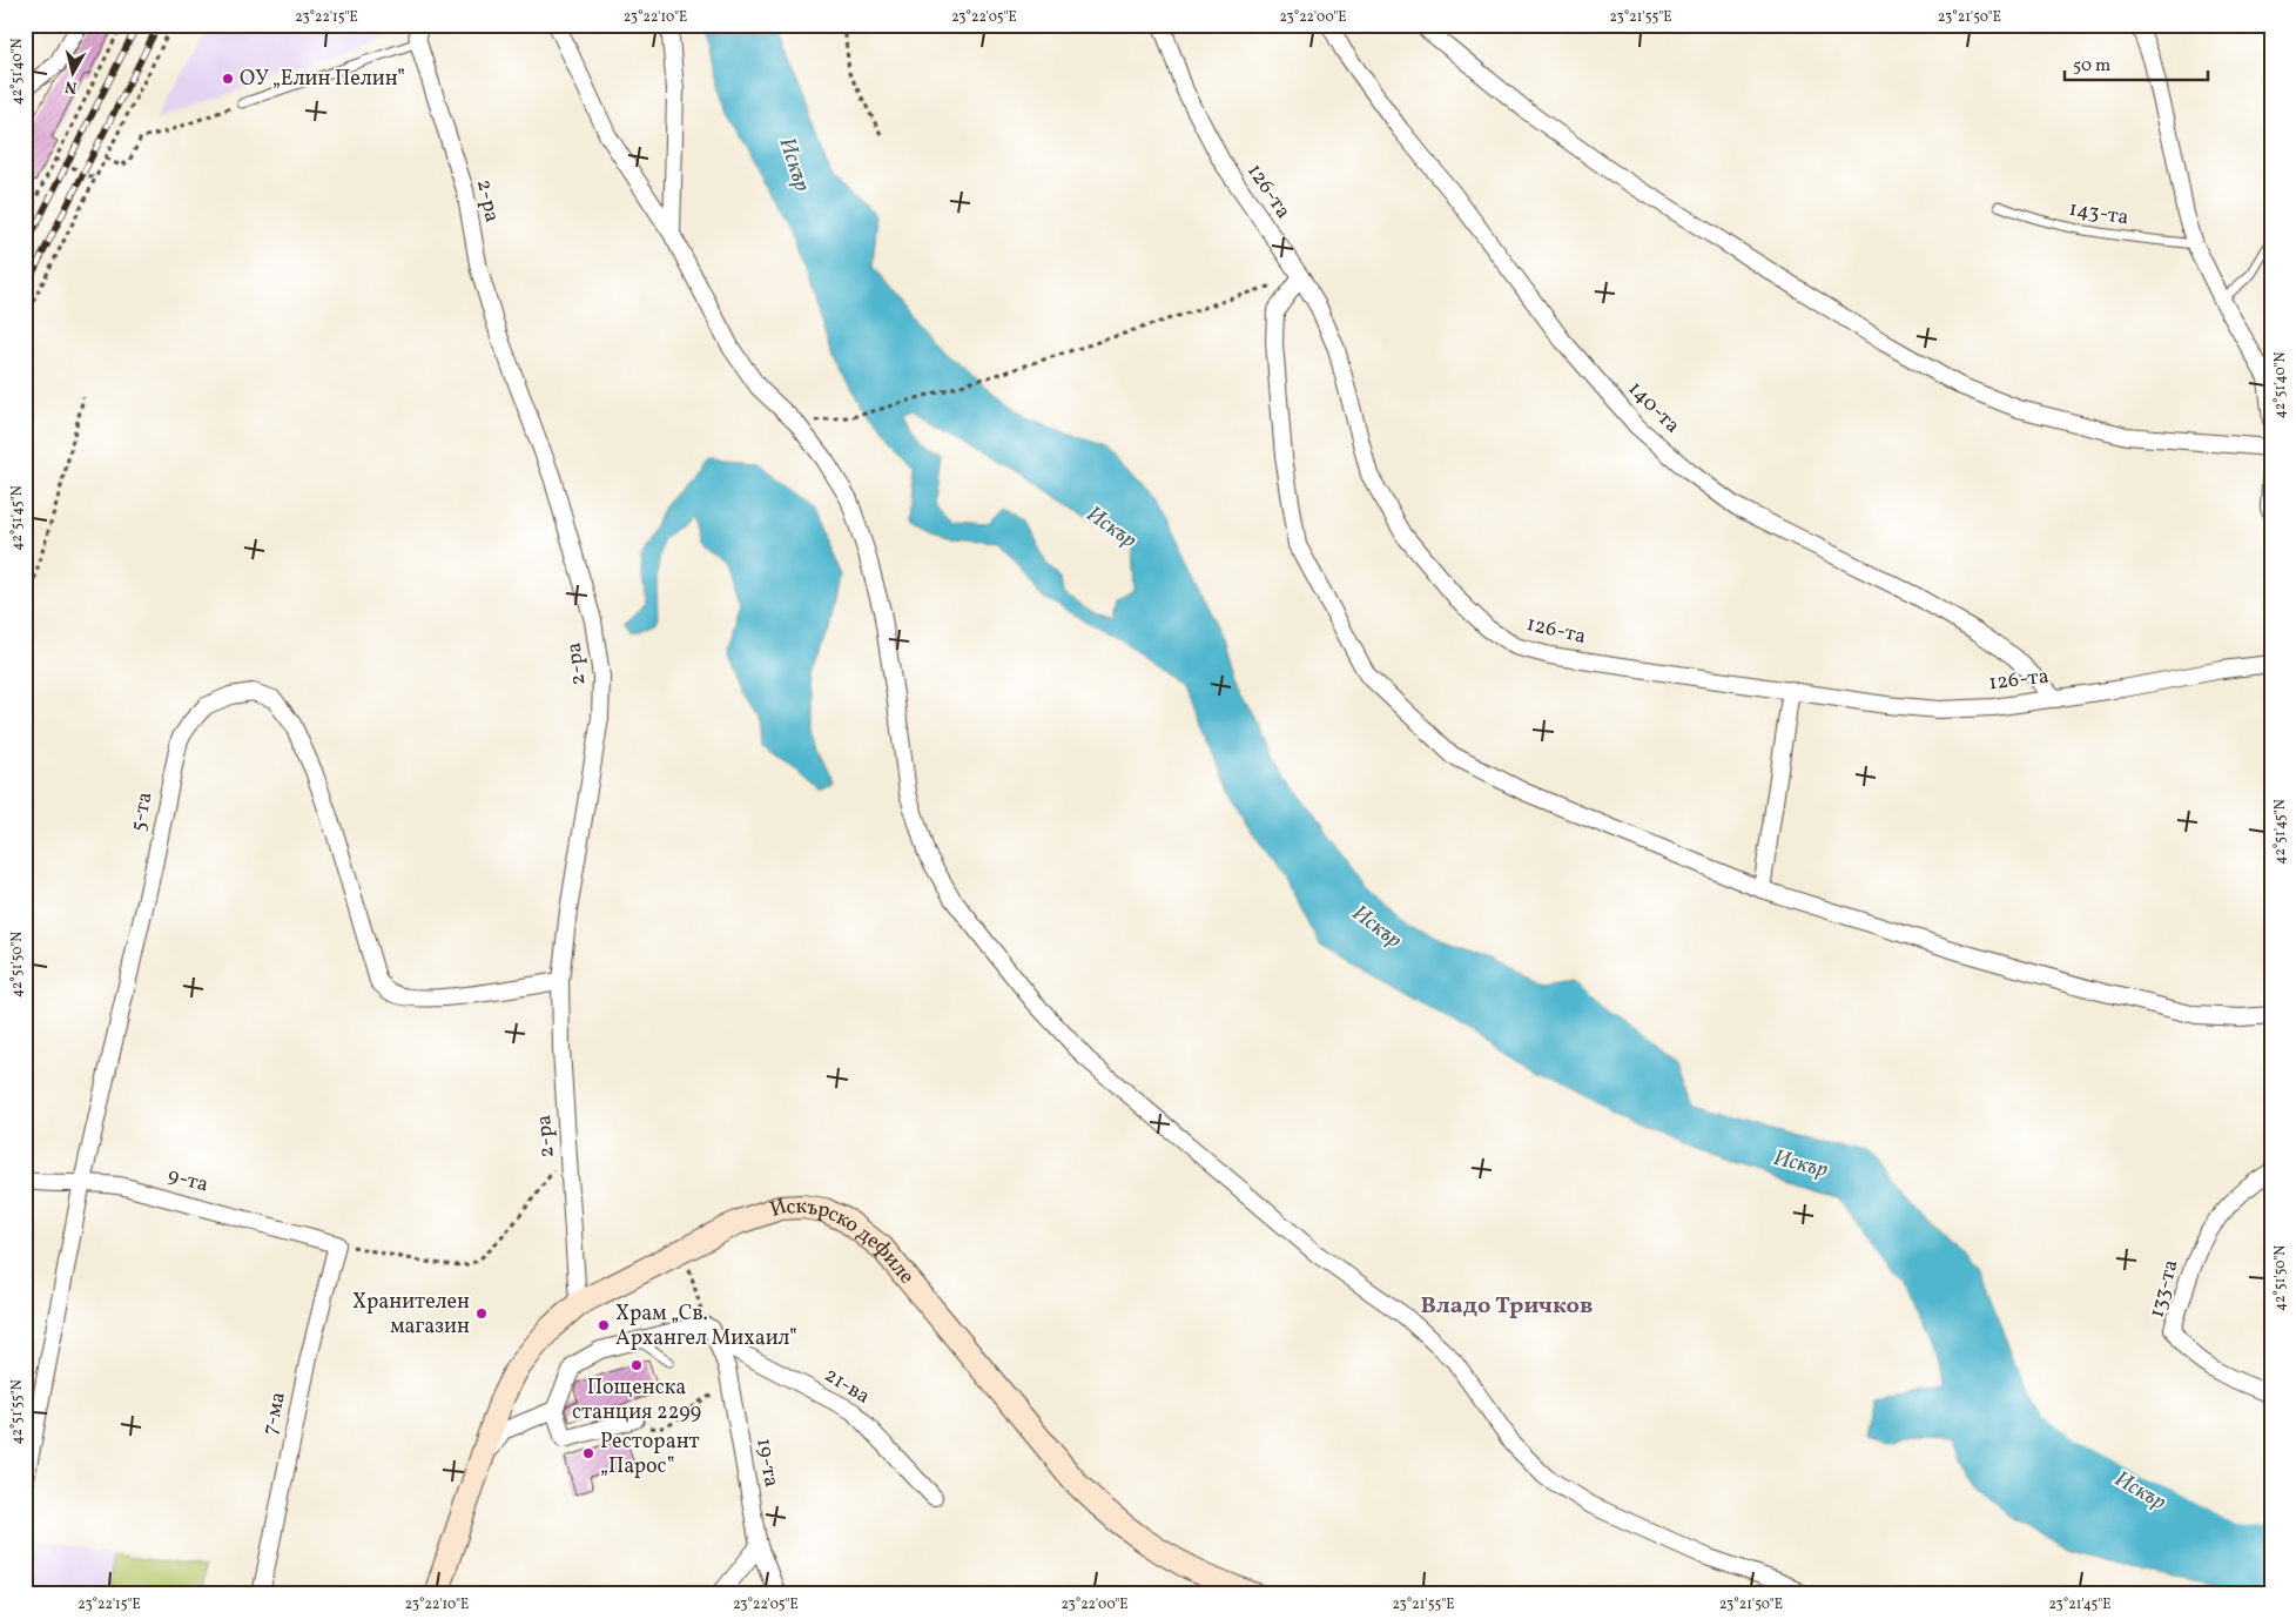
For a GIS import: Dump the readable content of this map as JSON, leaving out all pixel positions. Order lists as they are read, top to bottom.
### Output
{
  "streets": {
    "main road": ["Искърско дефиле"],
    "street": [
      "126-та",
      "2-ра",
      "140-та",
      "5-та",
      "9-та",
      "133-та",
      "21-ва",
      "7-ма",
      "19-та"
    ],
    "lane": ["143-та"]
  },
  "crossings": [
    ["126-та", "140-та"],
    ["2-ра", "5-та"],
    ["2-ра", "Искърско дефиле"],
    ["5-та", "9-та"],
    ["9-та", "7-ма"],
    ["21-ва", "19-та"]
  ],
  "districts": ["Владо Тричков"],
  "water": ["Искър"],
  "places": [
    "ОУ „Елин Пелин‟",
    "Хранителен магазин",
    "Храм „Св. Архангел Михаил‟",
    "Пощенска станция 2299",
    "Ресторант „Парос‟"
  ],
  "scale_bar": "50 m",
  "north": "bottom",
  "coordinates": [
    "23°22'15\"E",
    "23°22'10\"E",
    "23°22'05\"E",
    "23°22'00\"E",
    "23°21'55\"E",
    "23°21'50\"E",
    "42°51'40\"N",
    "42°51'45\"N",
    "42°51'50\"N",
    "42°51'55\"N",
    "23°21'45\"E"
  ]
}
